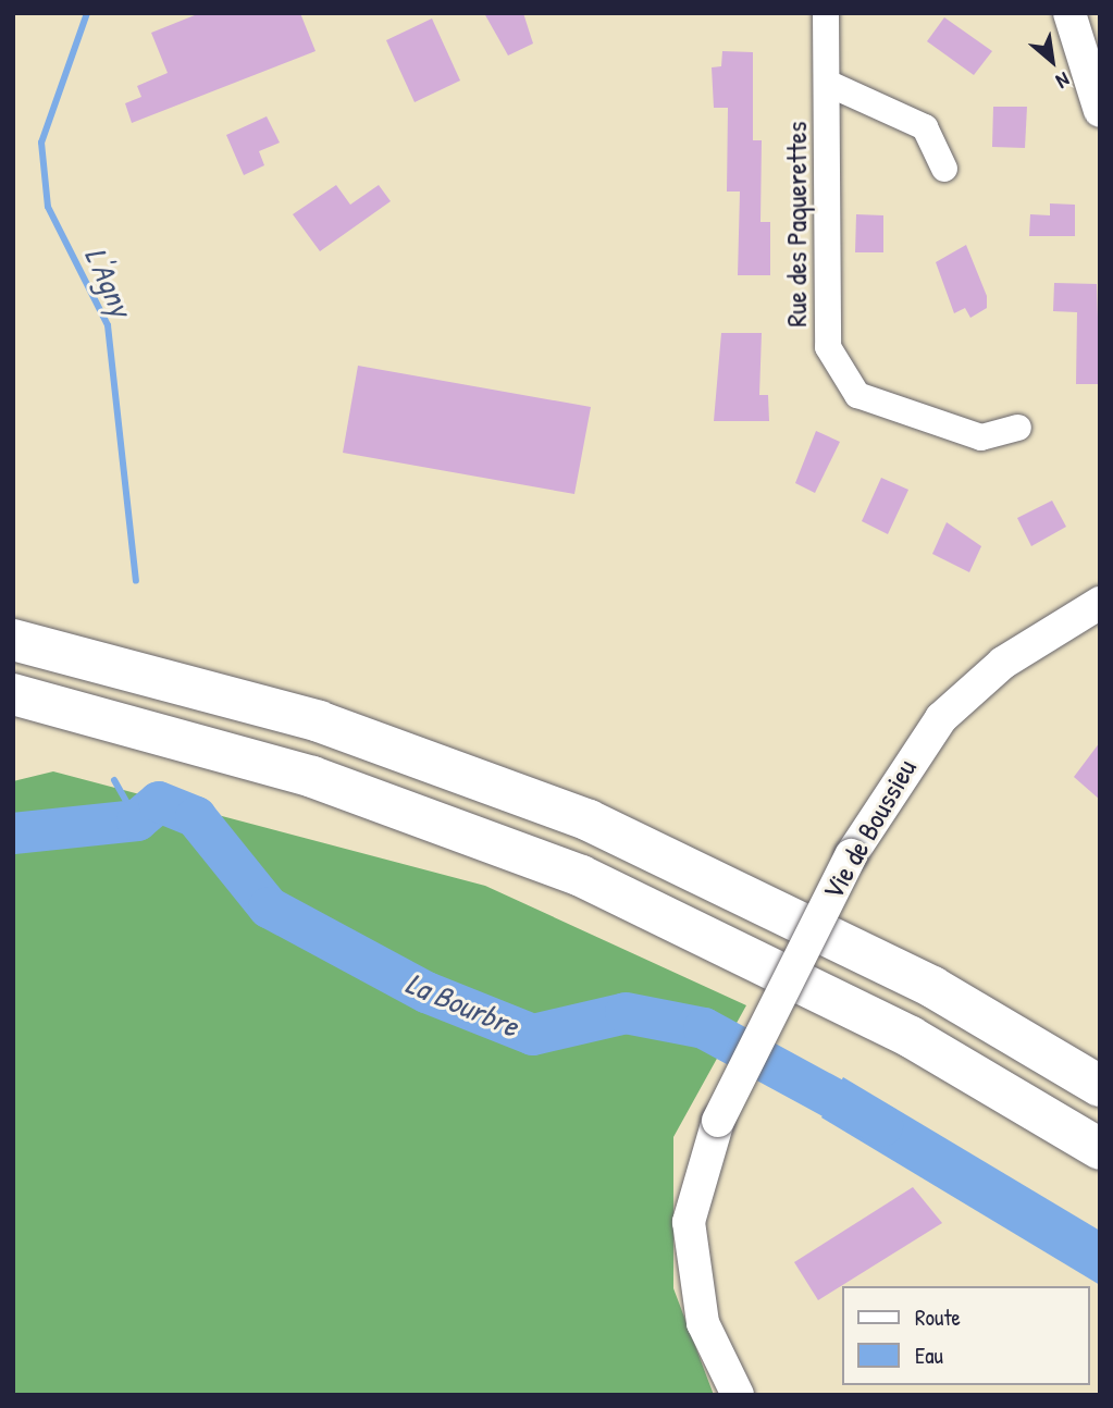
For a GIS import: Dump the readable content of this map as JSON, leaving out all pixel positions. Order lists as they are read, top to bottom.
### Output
{
  "streets": {
    "street": ["Rue des Paquerettes", "Vie de Boussieu"]
  },
  "water": ["L'Agny", "La Bourbre"],
  "legend": ["Route", "Eau"],
  "north": "bottom right"
}
